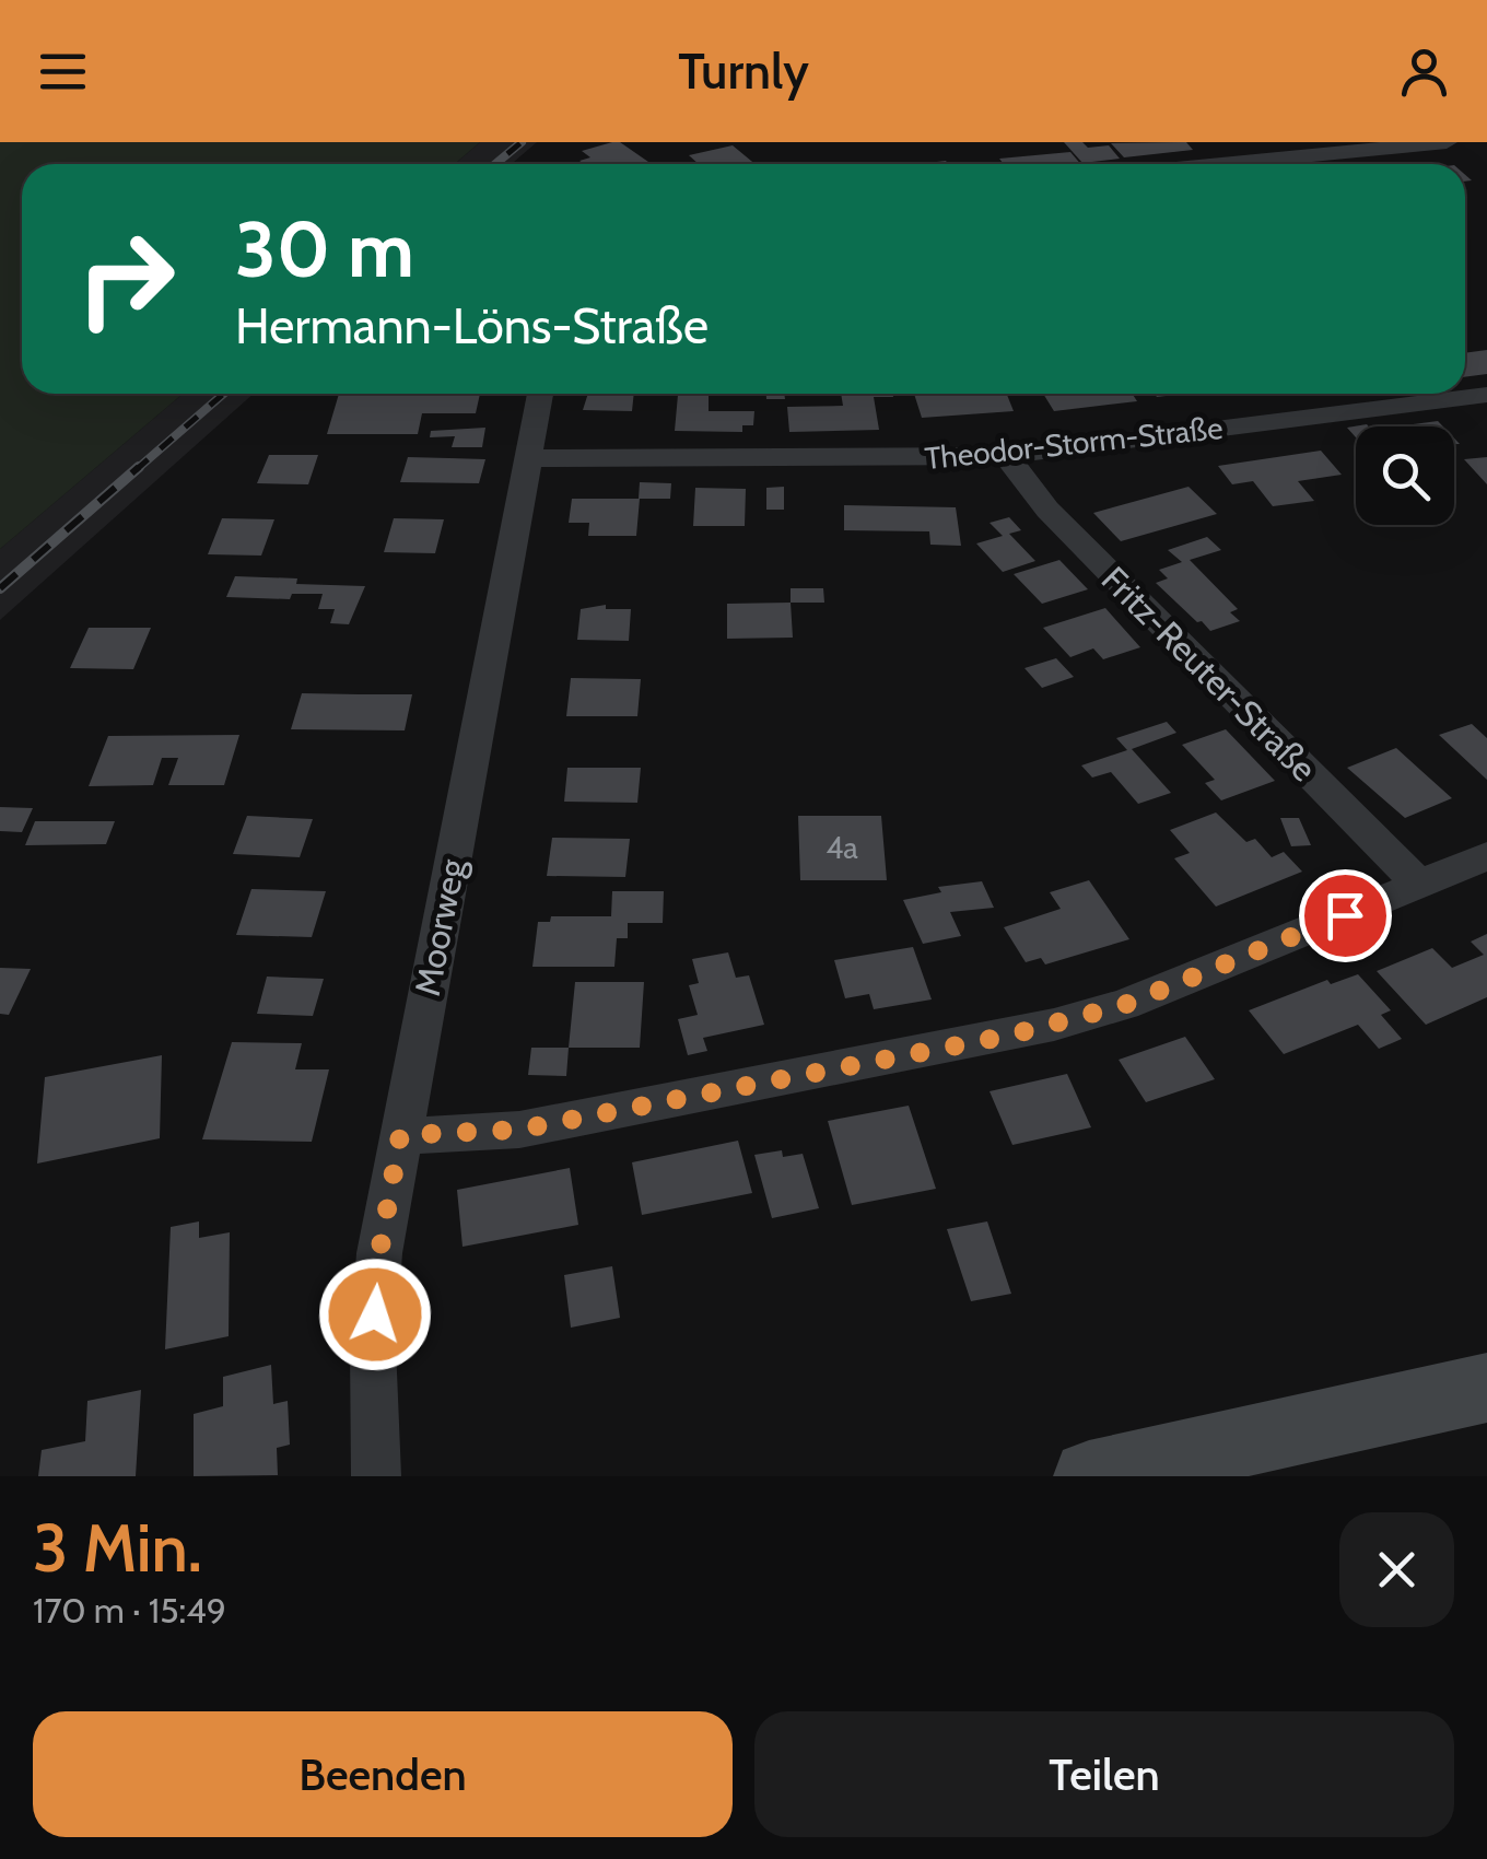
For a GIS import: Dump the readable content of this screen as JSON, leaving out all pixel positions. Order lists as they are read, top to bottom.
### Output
{
  "streets": {
    "street": ["Theodor-Storm-Straße", "Fritz-Reuter-Straße", "Moorweg"]
  },
  "crossings": [
    ["Theodor-Storm-Straße", "Fritz-Reuter-Straße"],
    ["Theodor-Storm-Straße", "Moorweg"]
  ],
  "house_numbers": ["4a"],
  "page": {
    "header": "Turnly",
    "turn": ["30 m", "Hermann-Löns-Straße"],
    "heading": ["3 Min.", "170 m · 15:49"],
    "buttons": ["Beenden", "Teilen"]
  }
}
